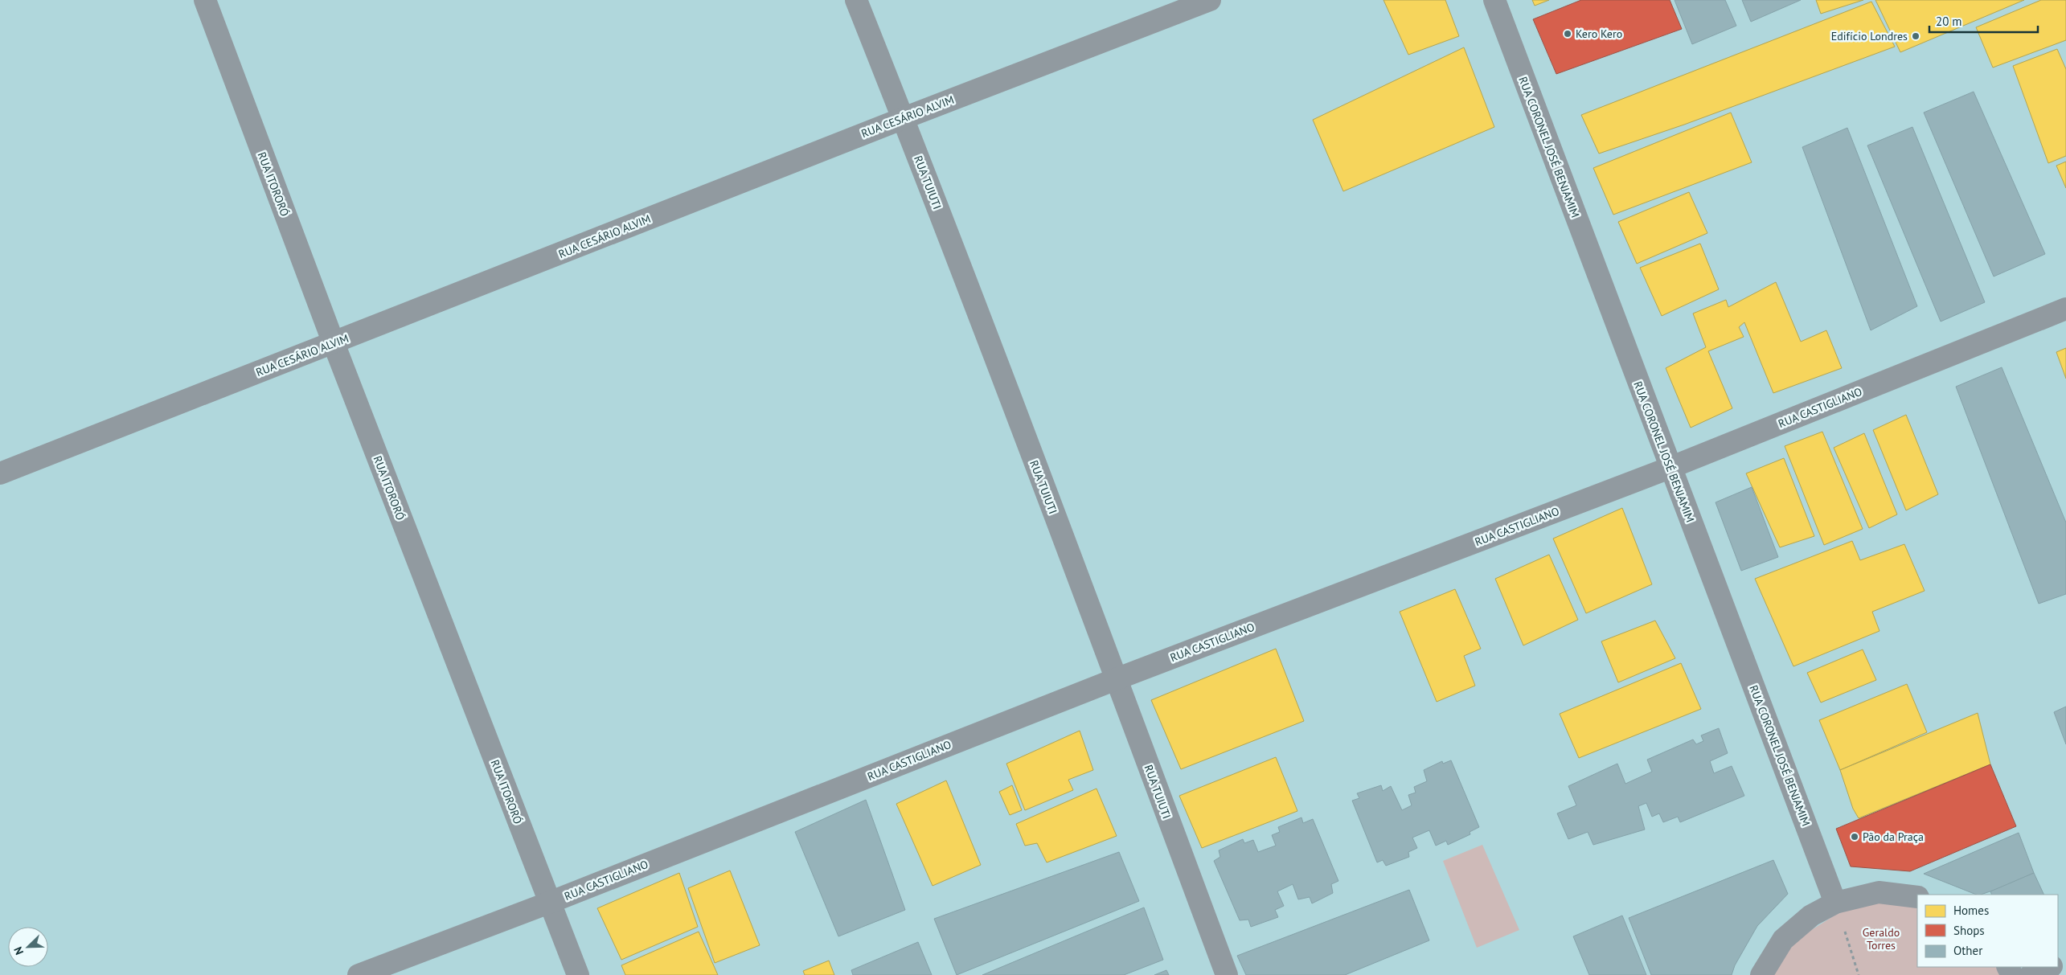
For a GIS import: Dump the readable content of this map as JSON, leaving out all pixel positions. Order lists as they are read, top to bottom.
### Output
{
  "streets": {
    "street": [
      "RUA CESÁRIO ALVIM",
      "RUA CORONEL JOSÉ BENJAMIM",
      "RUA TUIUTI",
      "RUA ITORORÓ",
      "RUA CASTIGLIANO"
    ]
  },
  "crossings": [
    ["RUA CESÁRIO ALVIM", "RUA TUIUTI"],
    ["RUA CESÁRIO ALVIM", "RUA ITORORÓ"],
    ["RUA CORONEL JOSÉ BENJAMIM", "RUA CASTIGLIANO"],
    ["RUA TUIUTI", "RUA CASTIGLIANO"],
    ["RUA ITORORÓ", "RUA CASTIGLIANO"]
  ],
  "parks": ["Geraldo Torres"],
  "places": ["Kero Kero", "Edifício Londres", "Pão da Praça"],
  "legend": ["Homes", "Shops", "Other"],
  "scale_bar": "20 m",
  "north": "bottom left"
}
